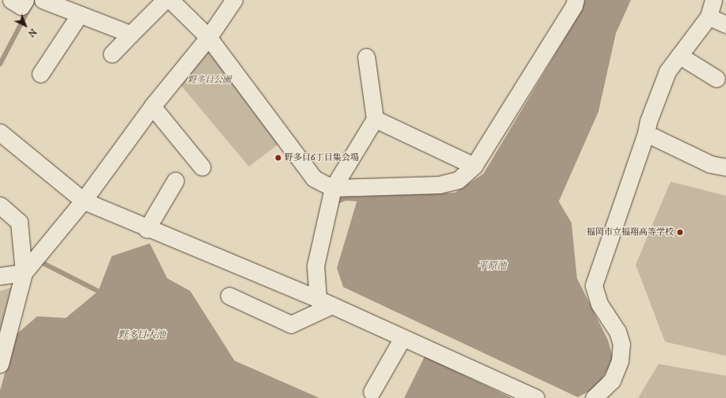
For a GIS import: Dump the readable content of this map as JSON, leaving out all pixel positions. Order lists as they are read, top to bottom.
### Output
{
  "water": ["平原池", "野多目大池"],
  "parks": ["野多目公園"],
  "places": ["野多目6丁目集会場", "福岡市立福翔高等学校"],
  "north": "bottom right"
}
